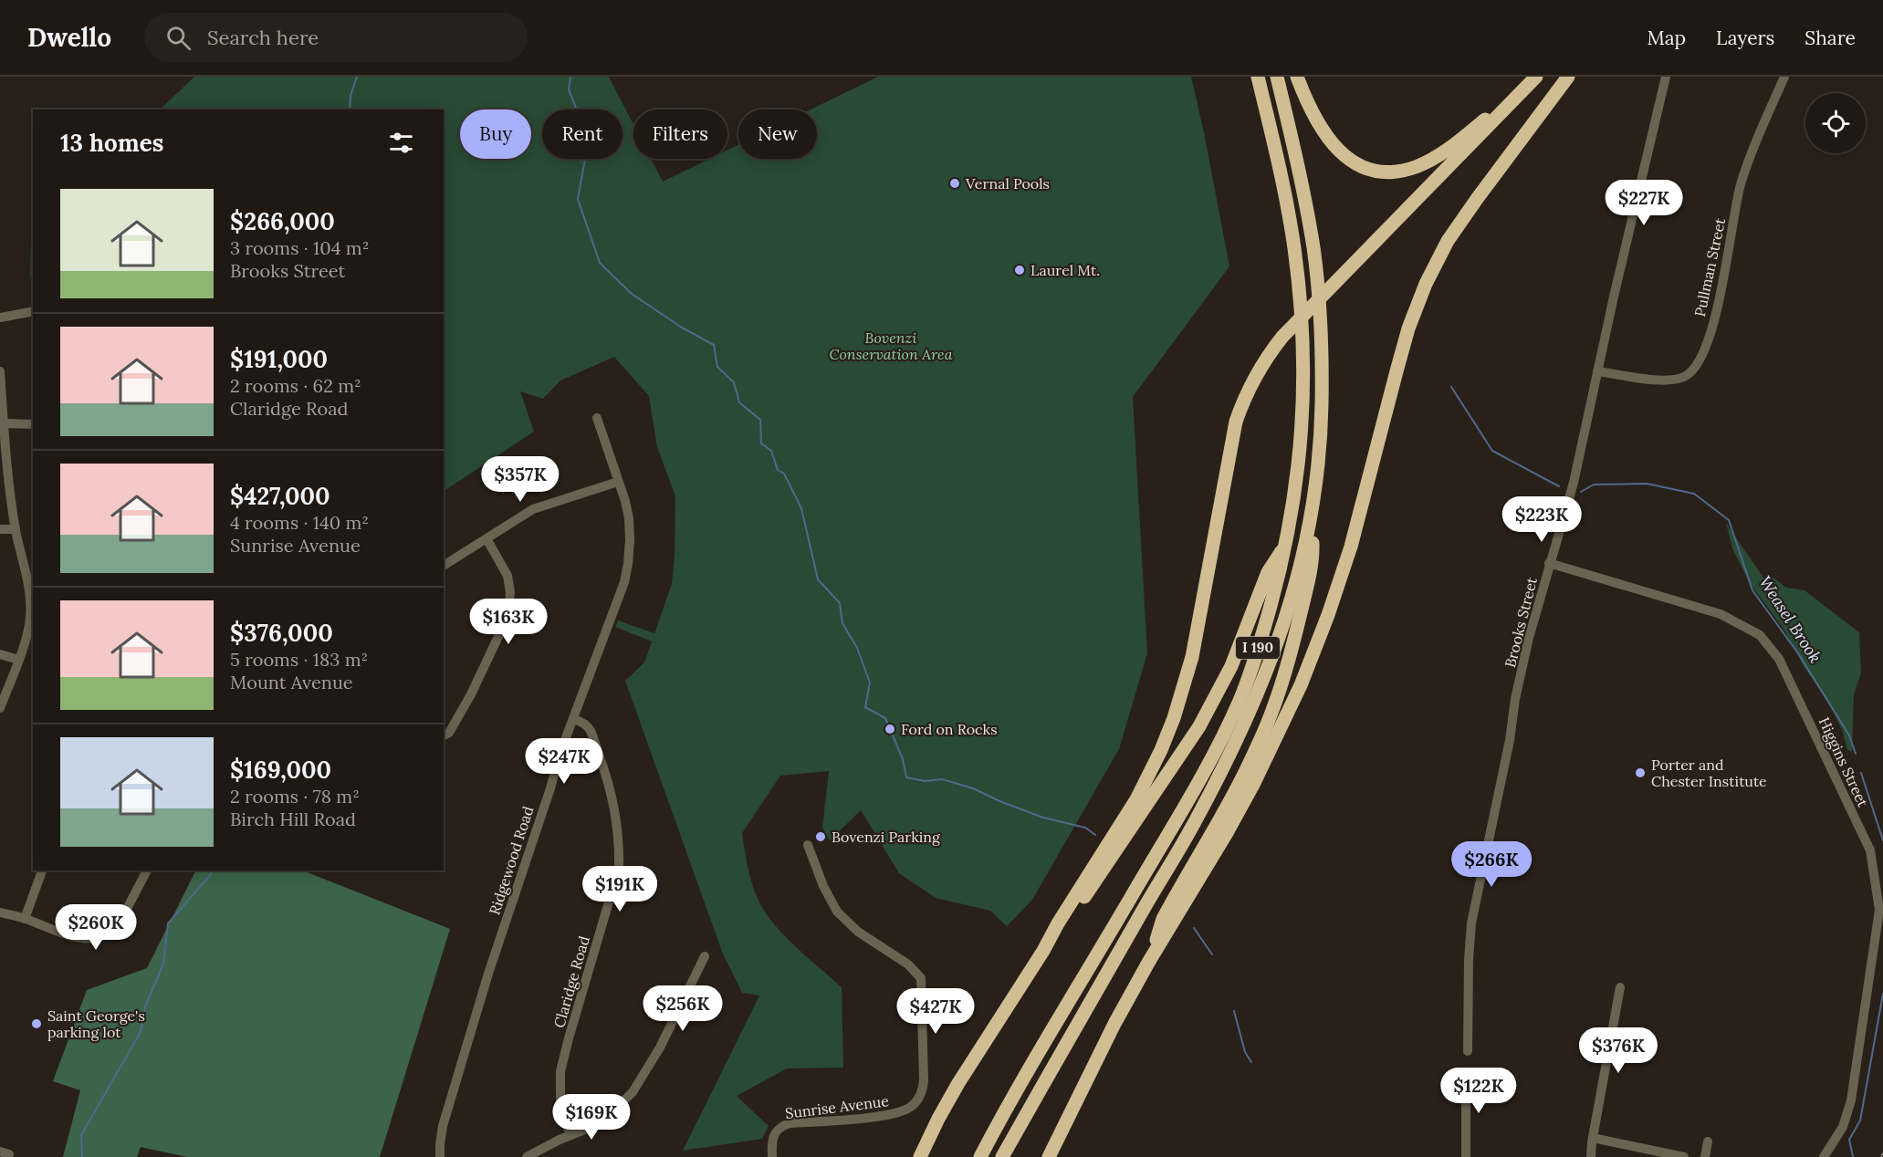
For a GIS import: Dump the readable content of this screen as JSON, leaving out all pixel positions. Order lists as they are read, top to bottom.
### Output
{
  "streets": {
    "highway": ["I 190"],
    "street": [
      "Pullman Street",
      "Brooks Street",
      "Higgins Street",
      "Ridgewood Road",
      "Claridge Road",
      "Sunrise Avenue"
    ]
  },
  "crossings": [
    ["Pullman Street", "Brooks Street"],
    ["Brooks Street", "Higgins Street"],
    ["Ridgewood Road", "Claridge Road"]
  ],
  "water": ["Weasel Brook"],
  "parks": ["Bovenzi Conservation Area"],
  "places": [
    "Vernal Pools",
    "Laurel Mt.",
    "Ford on Rocks",
    "Porter and Chester Institute",
    "Bovenzi Parking",
    "Saint George's parking lot"
  ],
  "page": {
    "header": "Dwello",
    "search": "Search here",
    "nav": ["Map", "Layers", "Share"],
    "chip": [
      "Buy",
      "Rent",
      "Filters",
      "New"
    ],
    "heading": "13 homes",
    "list": [
      {
        "name": "$266,000",
        "note": "3 rooms · 104 m² · Brooks Street"
      },
      {
        "name": "$191,000",
        "note": "2 rooms · 62 m² · Claridge Road"
      },
      {
        "name": "$427,000",
        "note": "4 rooms · 140 m² · Sunrise Avenue"
      },
      {
        "name": "$376,000",
        "note": "5 rooms · 183 m² · Mount Avenue"
      },
      {
        "name": "$169,000",
        "note": "2 rooms · 78 m² · Birch Hill Road"
      }
    ],
    "price": [
      "$227K",
      "$357K",
      "$223K",
      "$163K",
      "$247K",
      "$266K",
      "$191K",
      "$260K",
      "$256K",
      "$427K",
      "$376K",
      "$122K",
      "$169K"
    ]
  }
}
